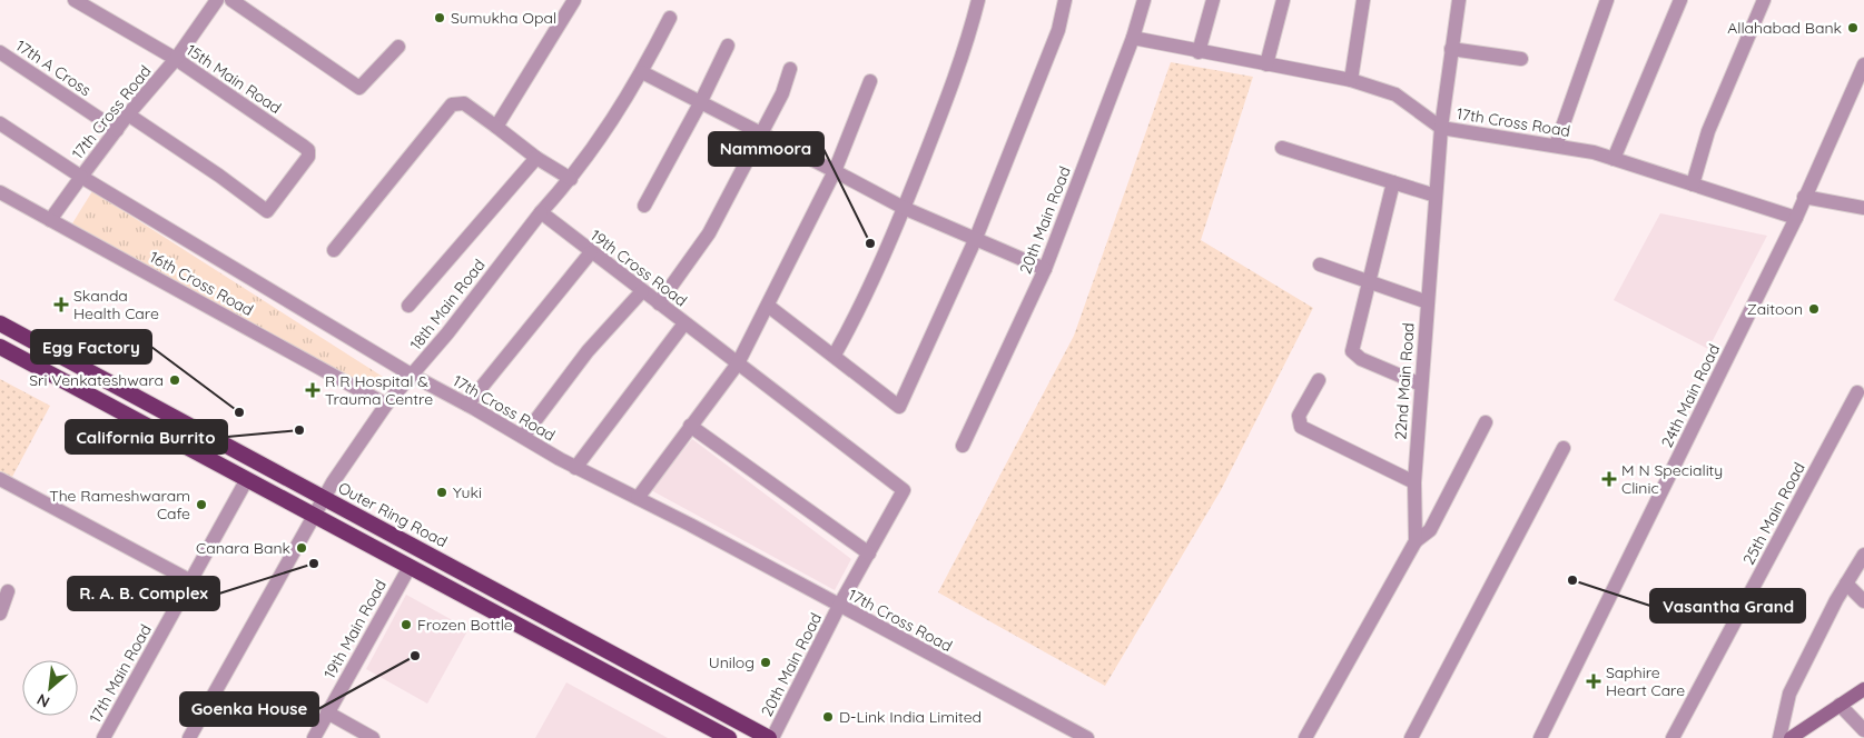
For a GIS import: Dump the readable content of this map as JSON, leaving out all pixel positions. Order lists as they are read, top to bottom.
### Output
{
  "streets": {
    "highway": ["Outer Ring Road"],
    "street": [
      "17th A Cross",
      "15th Main Road",
      "17th Cross Road",
      "20th Main Road",
      "19th Cross Road",
      "16th Cross Road",
      "18th Main Road",
      "22nd Main Road",
      "24th Main Road",
      "25th Main Road",
      "19th Main Road",
      "17th Main Road"
    ]
  },
  "crossings": [
    ["17th A Cross", "17th Cross Road"],
    ["15th Main Road", "17th Cross Road"],
    ["17th Cross Road", "20th Main Road"],
    ["17th Cross Road", "18th Main Road"],
    ["17th Cross Road", "22nd Main Road"],
    ["17th Cross Road", "24th Main Road"],
    ["20th Main Road", "19th Cross Road"],
    ["20th Main Road", "Outer Ring Road"],
    ["19th Cross Road", "18th Main Road"],
    ["16th Cross Road", "18th Main Road"],
    ["18th Main Road", "Outer Ring Road"]
  ],
  "places": {
    "other": [
      "Sumukha Opal",
      "Allahabad Bank",
      "Nammoora",
      "Zaitoon",
      "Sri Venkateshwara",
      "Egg Factory",
      "California Burrito",
      "Yuki",
      "The Rameshwaram Cafe",
      "Canara Bank",
      "R. A. B. Complex",
      "Vasantha Grand",
      "Frozen Bottle",
      "Goenka House",
      "Unilog",
      "D-Link India Limited"
    ],
    "health": [
      "Skanda Health Care",
      "R R Hospital & Trauma Centre",
      "M N Speciality Clinic",
      "Saphire Heart Care"
    ]
  },
  "north": "bottom left"
}
